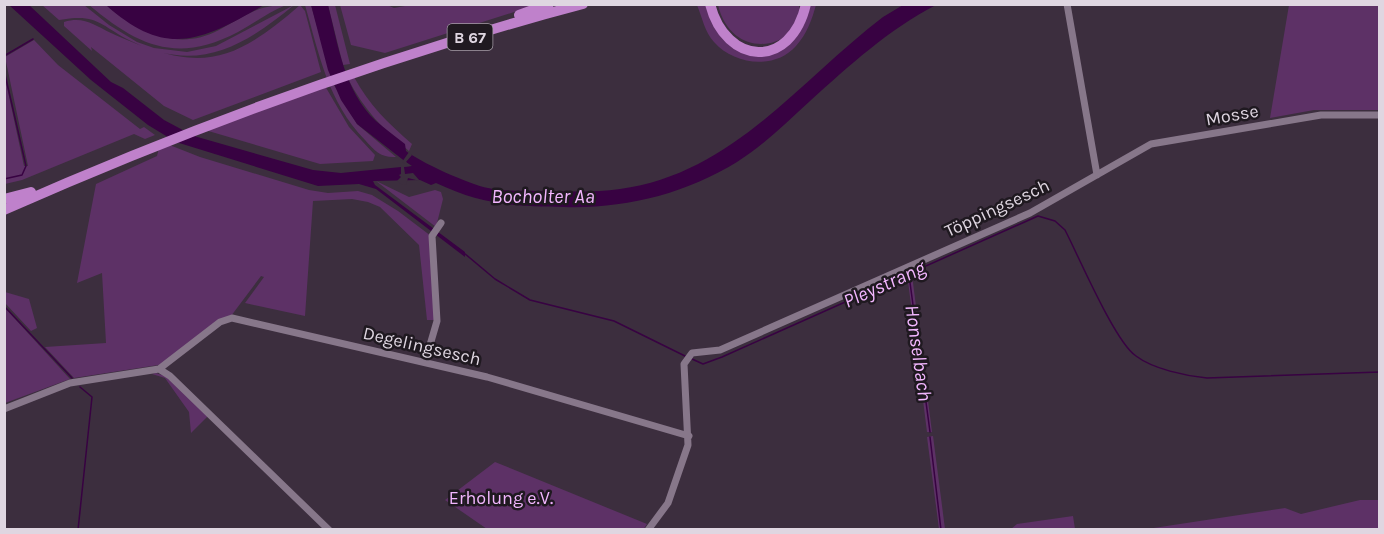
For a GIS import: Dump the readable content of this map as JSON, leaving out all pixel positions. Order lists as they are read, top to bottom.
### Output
{
  "streets": {
    "highway": ["B 67"],
    "street": ["Mosse", "Töppingsesch", "Degelingsesch"]
  },
  "crossings": [
    ["Mosse", "Töppingsesch"],
    ["Töppingsesch", "Degelingsesch"]
  ],
  "water": ["Bocholter Aa", "Pleystrang", "Honselbach"],
  "parks": ["Erholung e.V."]
}
